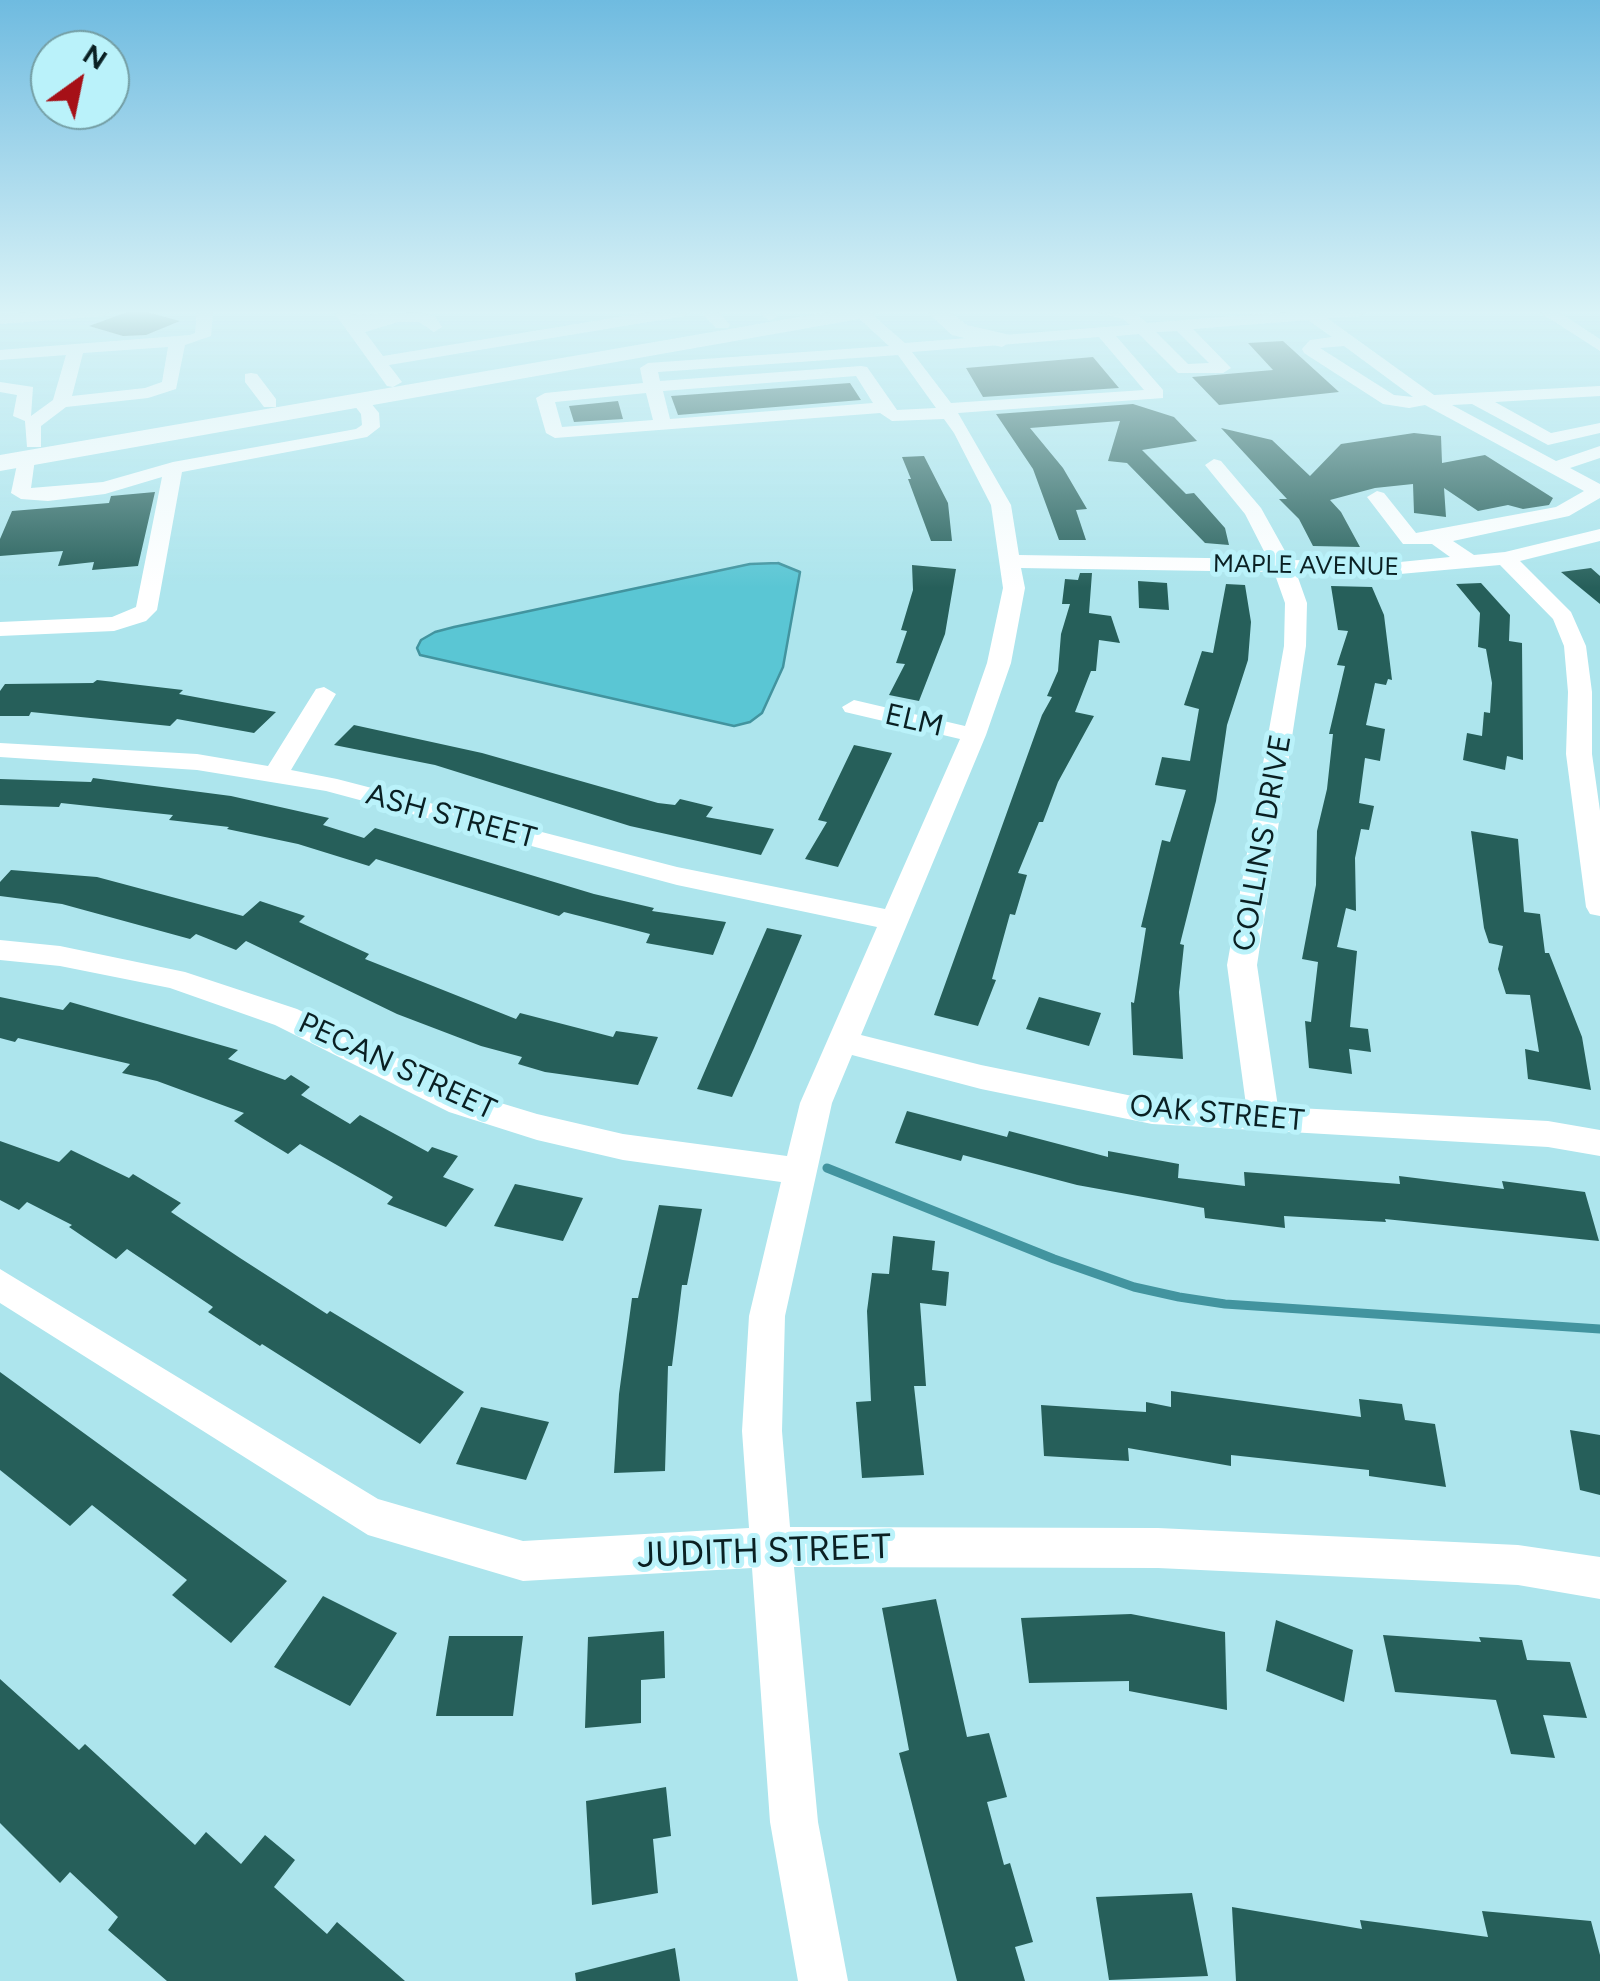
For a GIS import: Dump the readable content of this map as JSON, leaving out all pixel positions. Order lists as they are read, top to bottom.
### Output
{
  "streets": {
    "street": [
      "MAPLE AVENUE",
      "ELM",
      "ASH STREET",
      "COLLINS DRIVE",
      "PECAN STREET",
      "OAK STREET",
      "JUDITH STREET"
    ]
  },
  "crossings": [
    ["MAPLE AVENUE", "COLLINS DRIVE"],
    ["COLLINS DRIVE", "OAK STREET"]
  ],
  "north": "top right"
}
